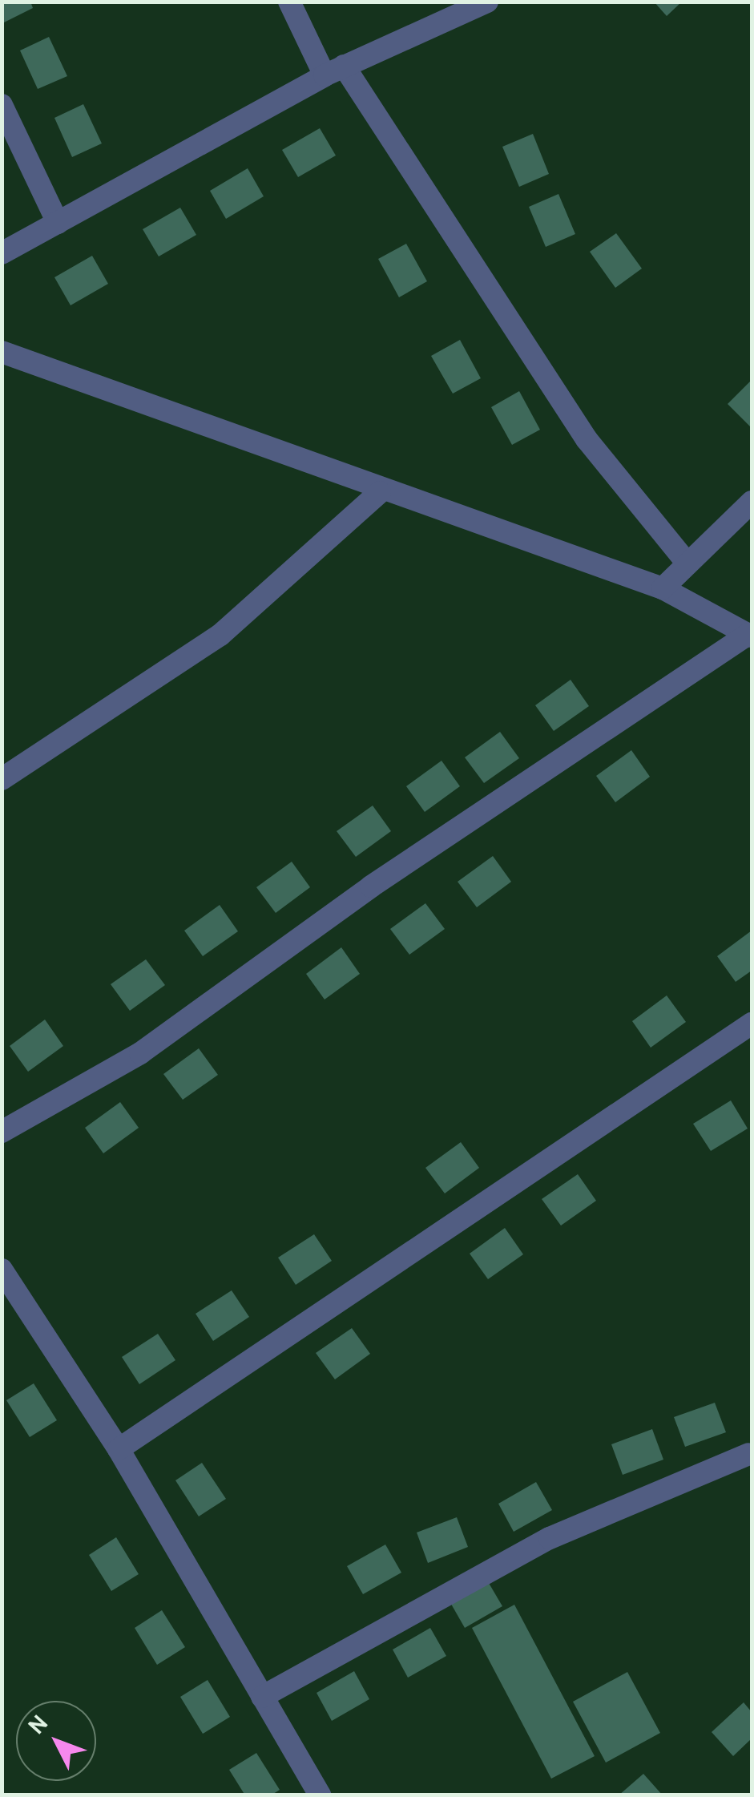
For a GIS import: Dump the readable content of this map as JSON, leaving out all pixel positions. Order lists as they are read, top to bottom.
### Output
{
  "north": "top left"
}
